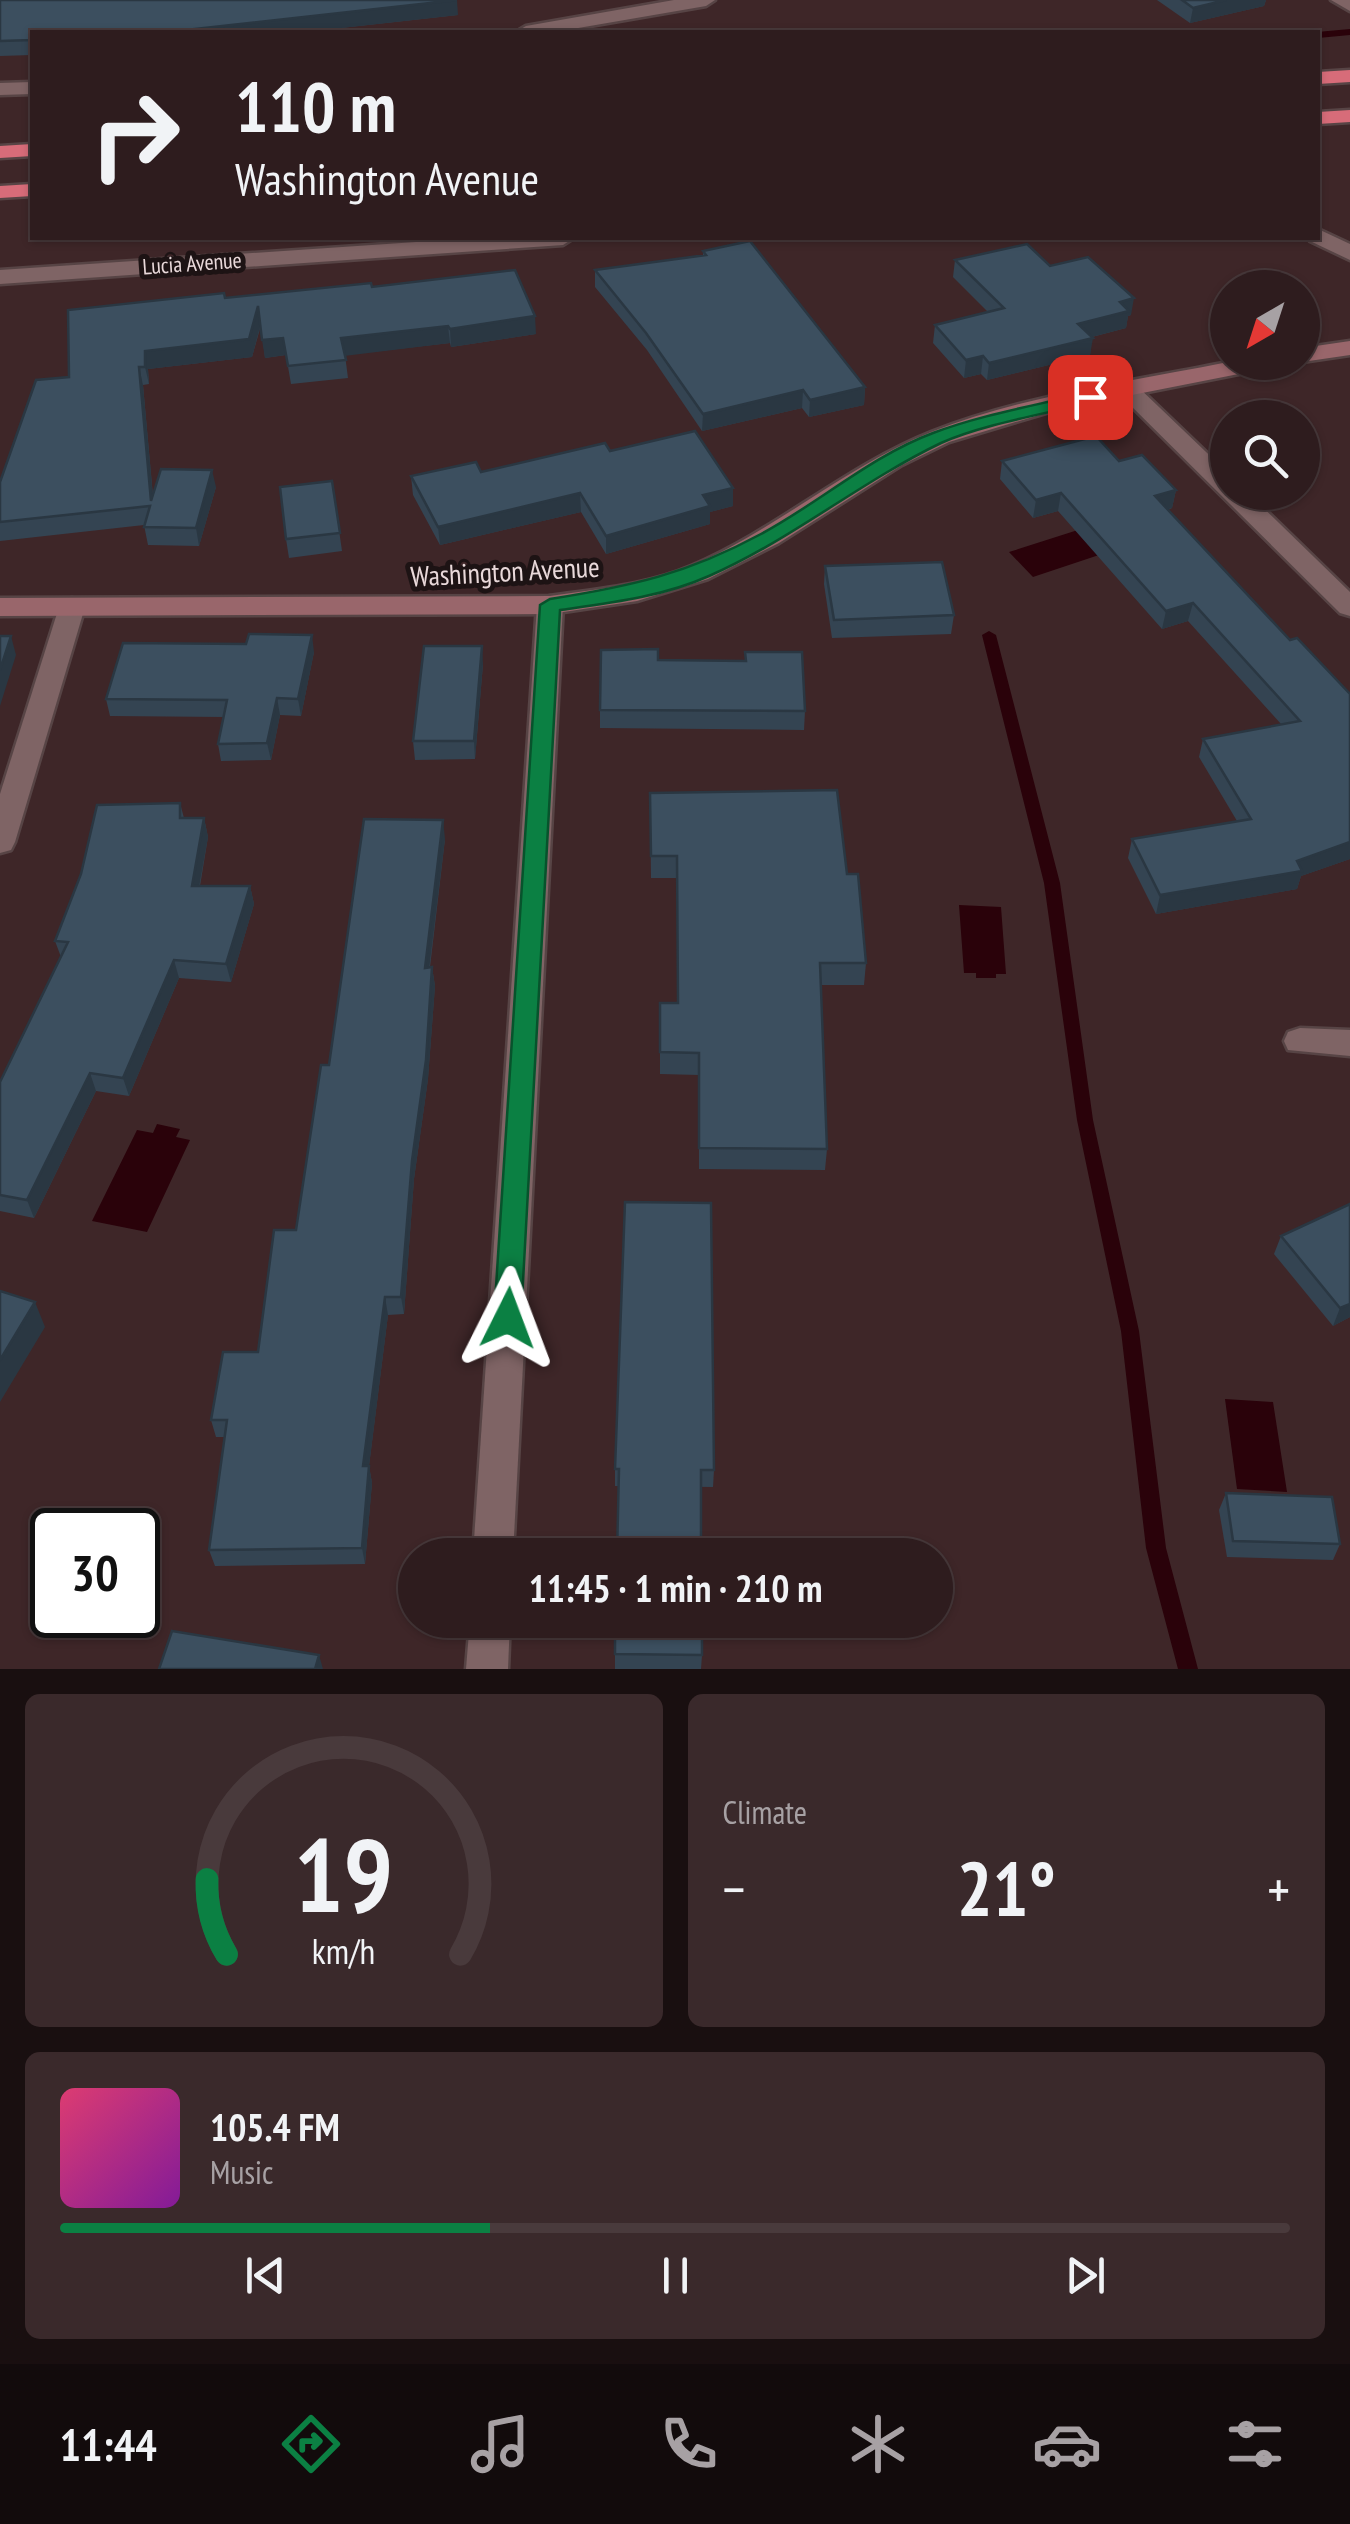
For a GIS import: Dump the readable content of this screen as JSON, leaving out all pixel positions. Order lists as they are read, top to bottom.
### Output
{
  "streets": {
    "street": ["Lucia Avenue", "Washington Avenue"]
  },
  "north": "bottom left",
  "page": {
    "turn": ["110 m", "Washington Avenue"],
    "limit": "30",
    "trip": "11:45 · 1 min · 210 m",
    "tile": "Climate",
    "heat": ["−", "21°", "+"],
    "song": ["105.4 FM", "Music"],
    "tabs": "11:44",
    "gauge": ["19", "km/h"]
  }
}
